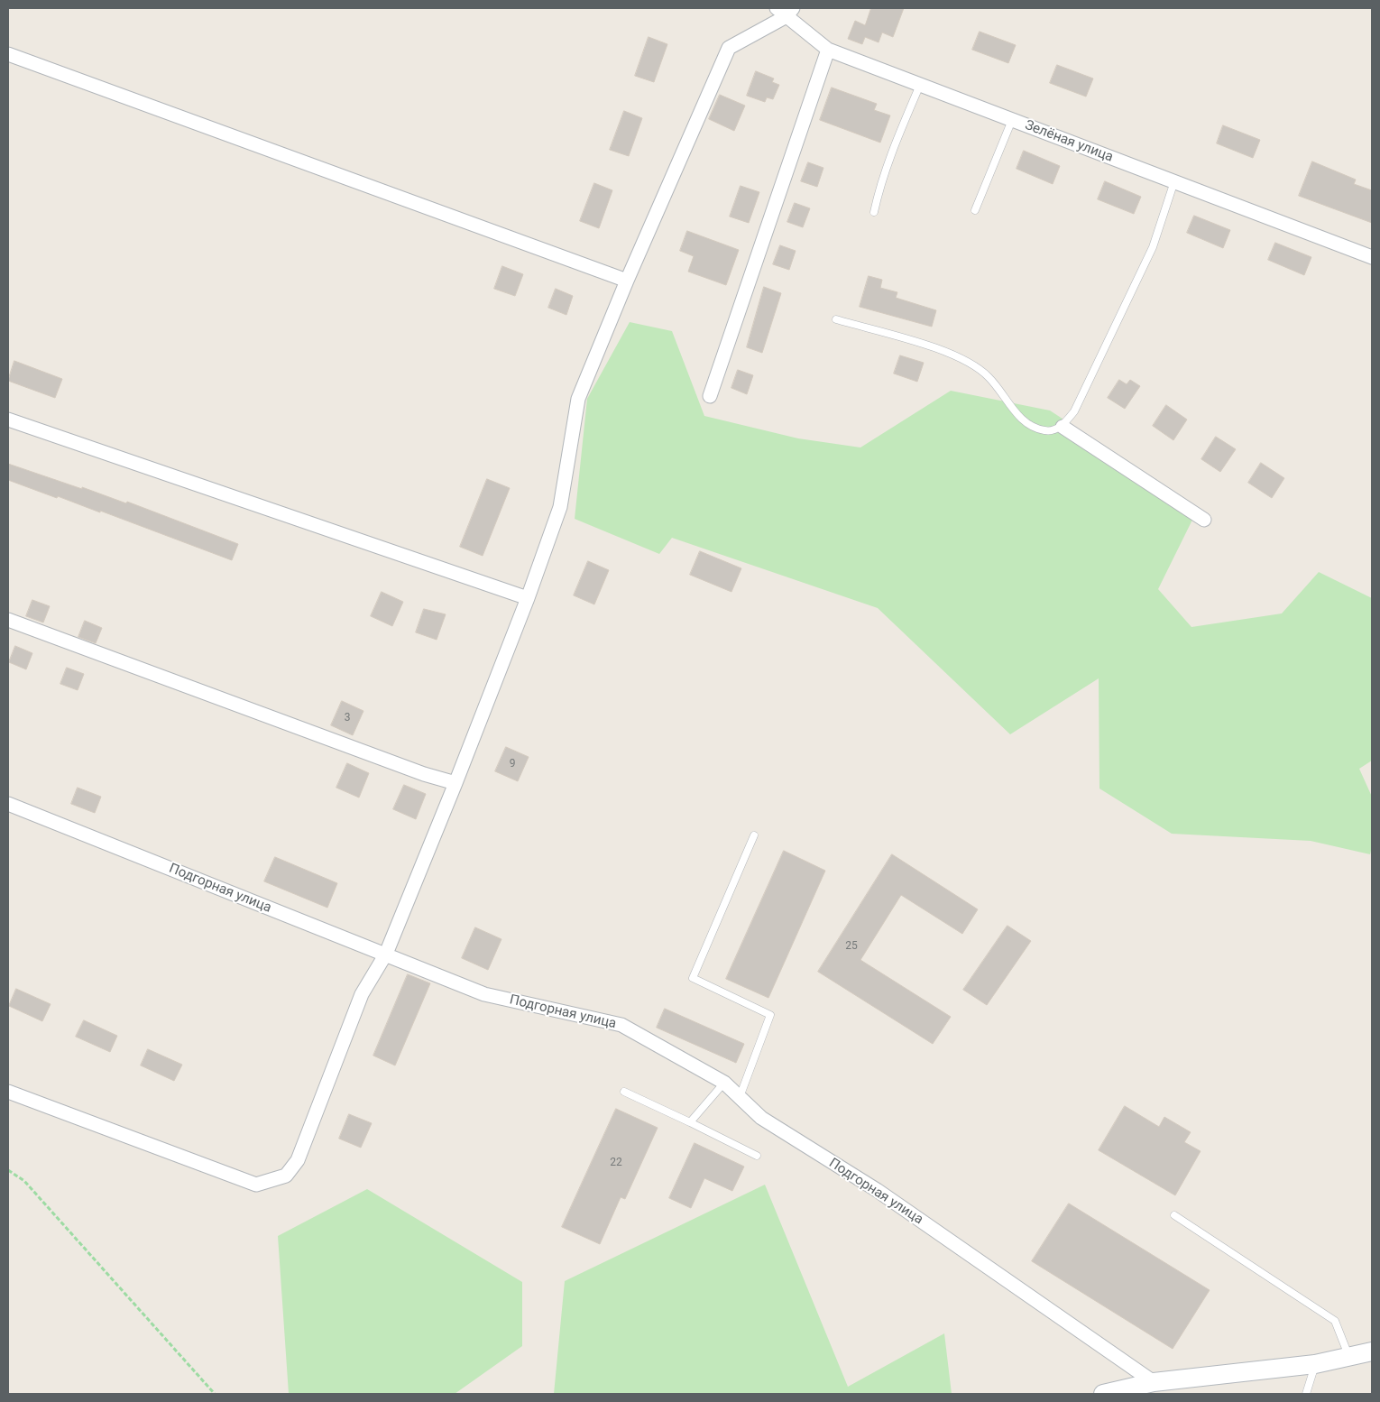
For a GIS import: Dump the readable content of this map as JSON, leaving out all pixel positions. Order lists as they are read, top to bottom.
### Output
{
  "streets": {
    "street": ["Зелёная улица", "Подгорная улица"]
  },
  "house_numbers": [
    "3",
    "9",
    "25",
    "22"
  ]
}
